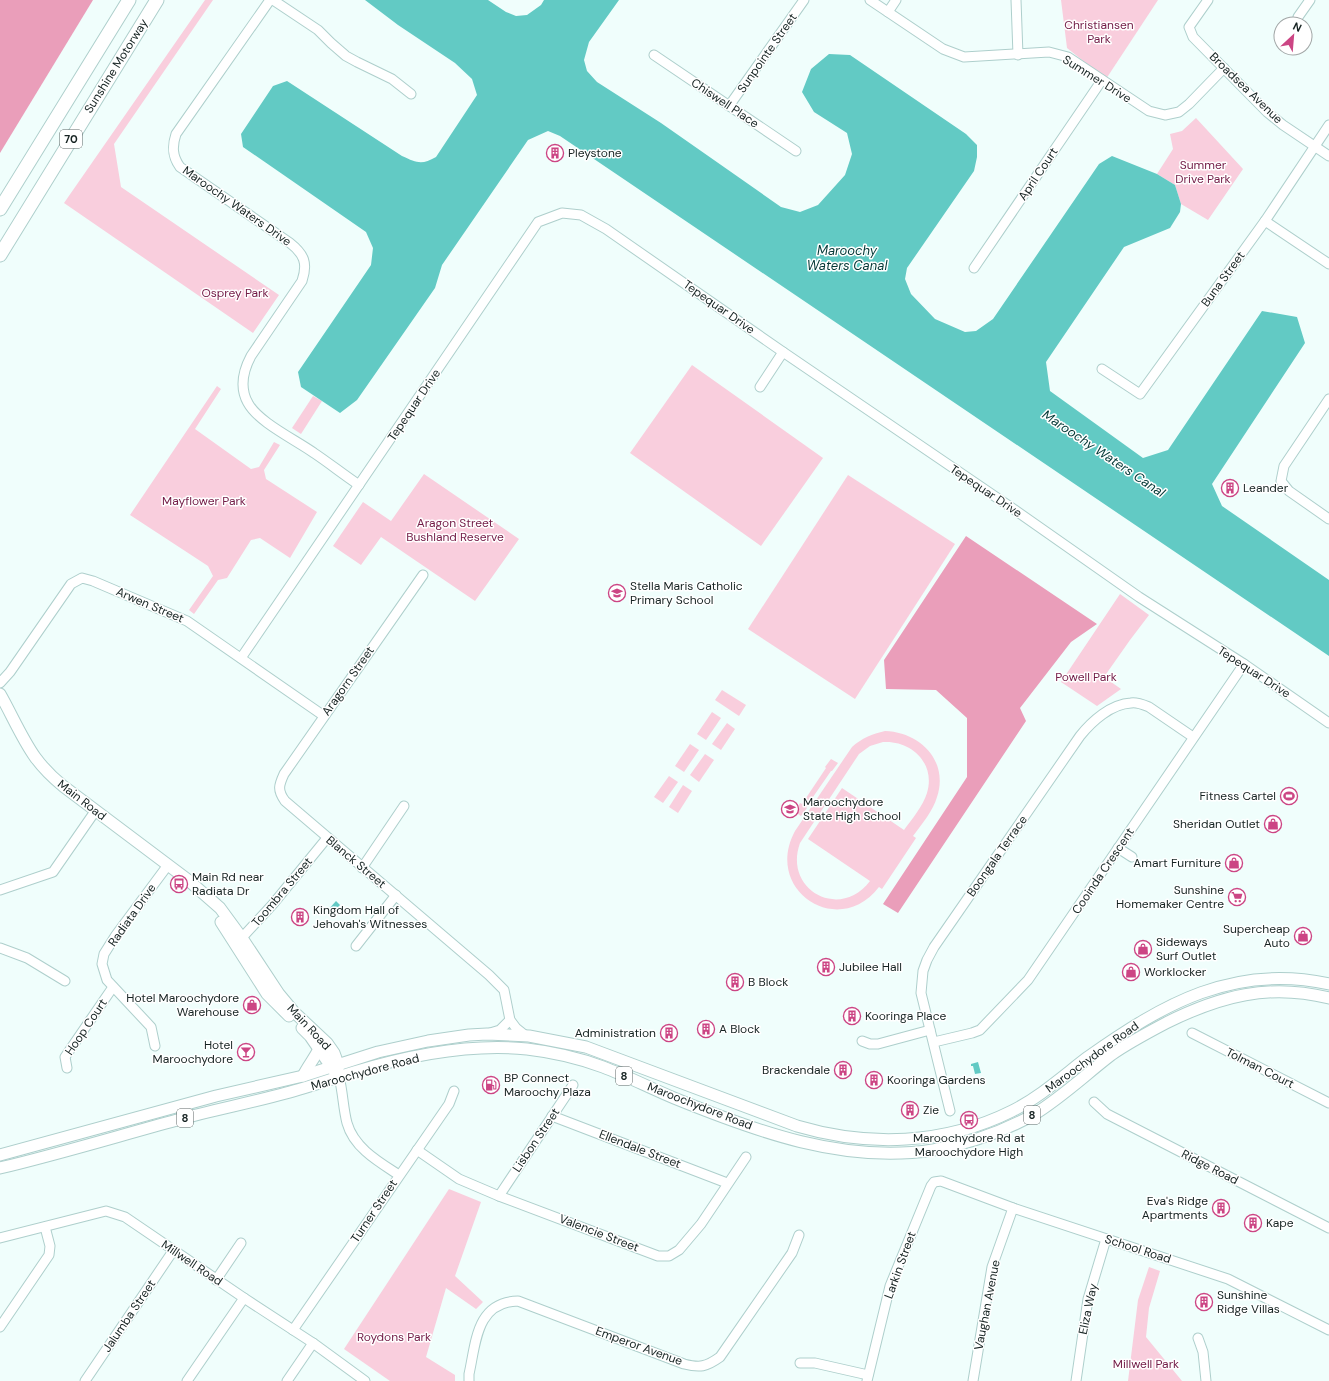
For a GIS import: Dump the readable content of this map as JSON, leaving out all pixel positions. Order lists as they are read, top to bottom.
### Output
{
  "streets": {
    "highway": ["Sunshine Motorway", "70"],
    "main road": ["Main Road", "Maroochydore Road", "8"],
    "street": [
      "Sunpointe Street",
      "Summer Drive",
      "Broadsea Avenue",
      "Chiswell Place",
      "April Court",
      "Maroochy Waters Drive",
      "Buna Street",
      "Tepequar Drive",
      "Arwen Street",
      "Aragorn Street",
      "Boongala Terrace",
      "Blanck Street",
      "Cooinda Crescent",
      "Toombra Street",
      "Radiata Drive",
      "Hoop Court",
      "Tolman Court",
      "Lisbon Street",
      "Ellendale Street",
      "Ridge Road",
      "Turner Street",
      "Valencie Street",
      "School Road",
      "Millwell Road",
      "Larkin Street",
      "Vaughan Avenue",
      "Eliza Way",
      "Jalumba Street",
      "Emperor Avenue"
    ]
  },
  "crossings": [
    ["Sunpointe Street", "Chiswell Place"],
    ["Summer Drive", "Broadsea Avenue"],
    ["Summer Drive", "April Court"],
    ["Broadsea Avenue", "Buna Street"],
    ["Maroochy Waters Drive", "Tepequar Drive"],
    ["Tepequar Drive", "Arwen Street"],
    ["Tepequar Drive", "Cooinda Crescent"],
    ["Arwen Street", "Aragorn Street"],
    ["Aragorn Street", "Blanck Street"],
    ["Main Road", "Toombra Street"],
    ["Main Road", "Radiata Drive"],
    ["Main Road", "Maroochydore Road"],
    ["Boongala Terrace", "Cooinda Crescent"],
    ["Blanck Street", "Toombra Street"],
    ["Radiata Drive", "Hoop Court"],
    ["Lisbon Street", "Ellendale Street"],
    ["Lisbon Street", "Valencie Street"],
    ["Ellendale Street", "Valencie Street"],
    ["Turner Street", "Valencie Street"],
    ["Turner Street", "Millwell Road"],
    ["School Road", "Larkin Street"],
    ["School Road", "Vaughan Avenue"],
    ["School Road", "Eliza Way"],
    ["Millwell Road", "Jalumba Street"]
  ],
  "water": ["Maroochy Waters Canal"],
  "parks": [
    "Christiansen Park",
    "Summer Drive Park",
    "Osprey Park",
    "Mayflower Park",
    "Aragon Street Bushland Reserve",
    "Powell Park",
    "Roydons Park",
    "Millwell Park"
  ],
  "places": {
    "building": [
      "Pleystone",
      "Leander",
      "Kingdom Hall of Jehovah's Witnesses",
      "Jubilee Hall",
      "B Block",
      "Kooringa Place",
      "A Block",
      "Administration",
      "Brackendale",
      "Kooringa Gardens",
      "Zie",
      "Eva's Ridge Apartments",
      "Kape",
      "Sunshine Ridge Villas"
    ],
    "school or university": ["Stella Maris Catholic Primary School", "Maroochydore State High School"],
    "sports": ["Fitness Cartel"],
    "shop": [
      "Sheridan Outlet",
      "Amart Furniture",
      "Supercheap Auto",
      "Sideways Surf Outlet",
      "Worklocker",
      "Hotel Maroochydore Warehouse"
    ],
    "bus stop": ["Main Rd near Radiata Dr", "Maroochydore Rd at Maroochydore High"],
    "supermarket": ["Sunshine Homemaker Centre"],
    "bar": ["Hotel Maroochydore"],
    "fuel station": ["BP Connect Maroochy Plaza"]
  },
  "north": "top right"
}
